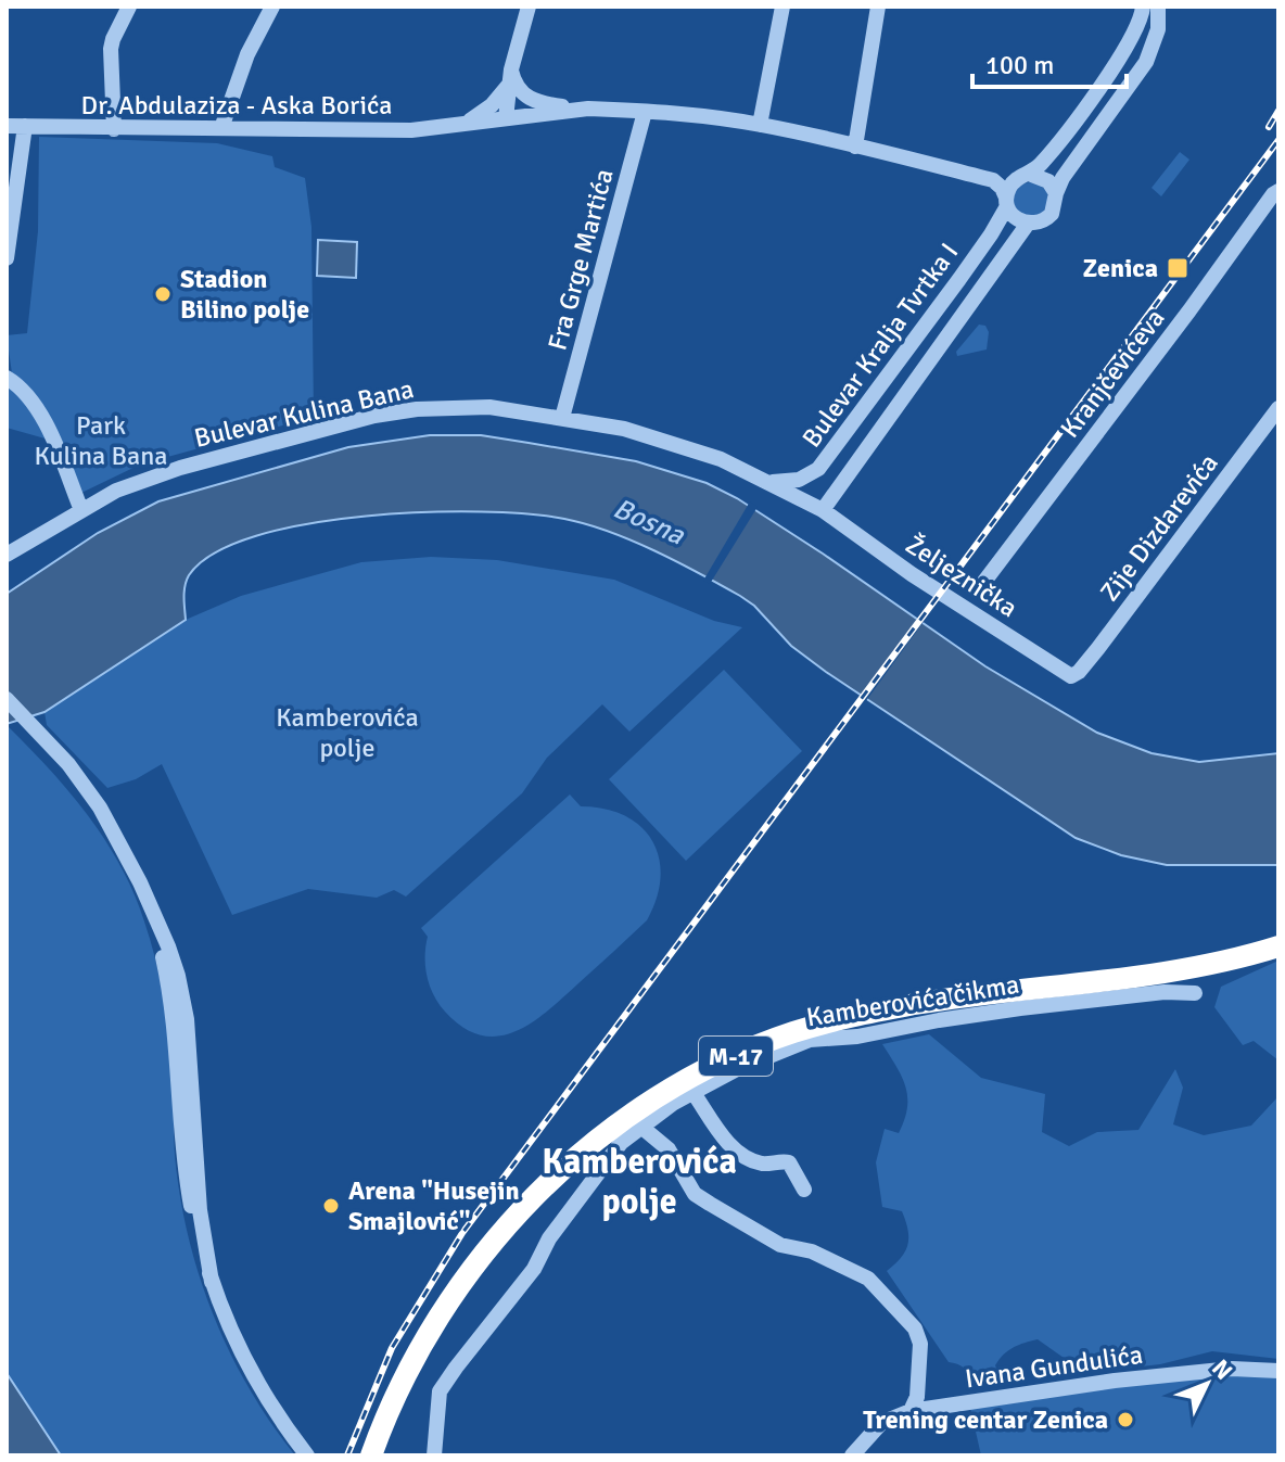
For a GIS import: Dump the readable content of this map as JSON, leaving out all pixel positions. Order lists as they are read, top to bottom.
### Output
{
  "streets": {
    "highway": ["M-17"],
    "street": [
      "Dr. Abdulaziza - Aska Borića",
      "Fra Grge Martića",
      "Bulevar Kralja Tvrtka I",
      "Kranjčevićeva",
      "Bulevar Kulina Bana",
      "Zije Dizdarevića",
      "Željeznička",
      "Kamberovića čikma",
      "Ivana Gundulića"
    ]
  },
  "crossings": [
    ["Fra Grge Martića", "Bulevar Kulina Bana"],
    ["Bulevar Kralja Tvrtka I", "Bulevar Kulina Bana"],
    ["Bulevar Kralja Tvrtka I", "Željeznička"],
    ["Bulevar Kulina Bana", "Željeznička"],
    ["Zije Dizdarevića", "Željeznička"]
  ],
  "districts": ["Kamberovića polje"],
  "water": ["Bosna"],
  "parks": ["Park Kulina Bana", "Kamberovića polje"],
  "places": {
    "transit": ["Zenica"],
    "other": ["Stadion Bilino polje", "Arena \"Husejin Smajlović\"", "Trening centar Zenica"]
  },
  "scale_bar": "100 m",
  "north": "top right"
}
